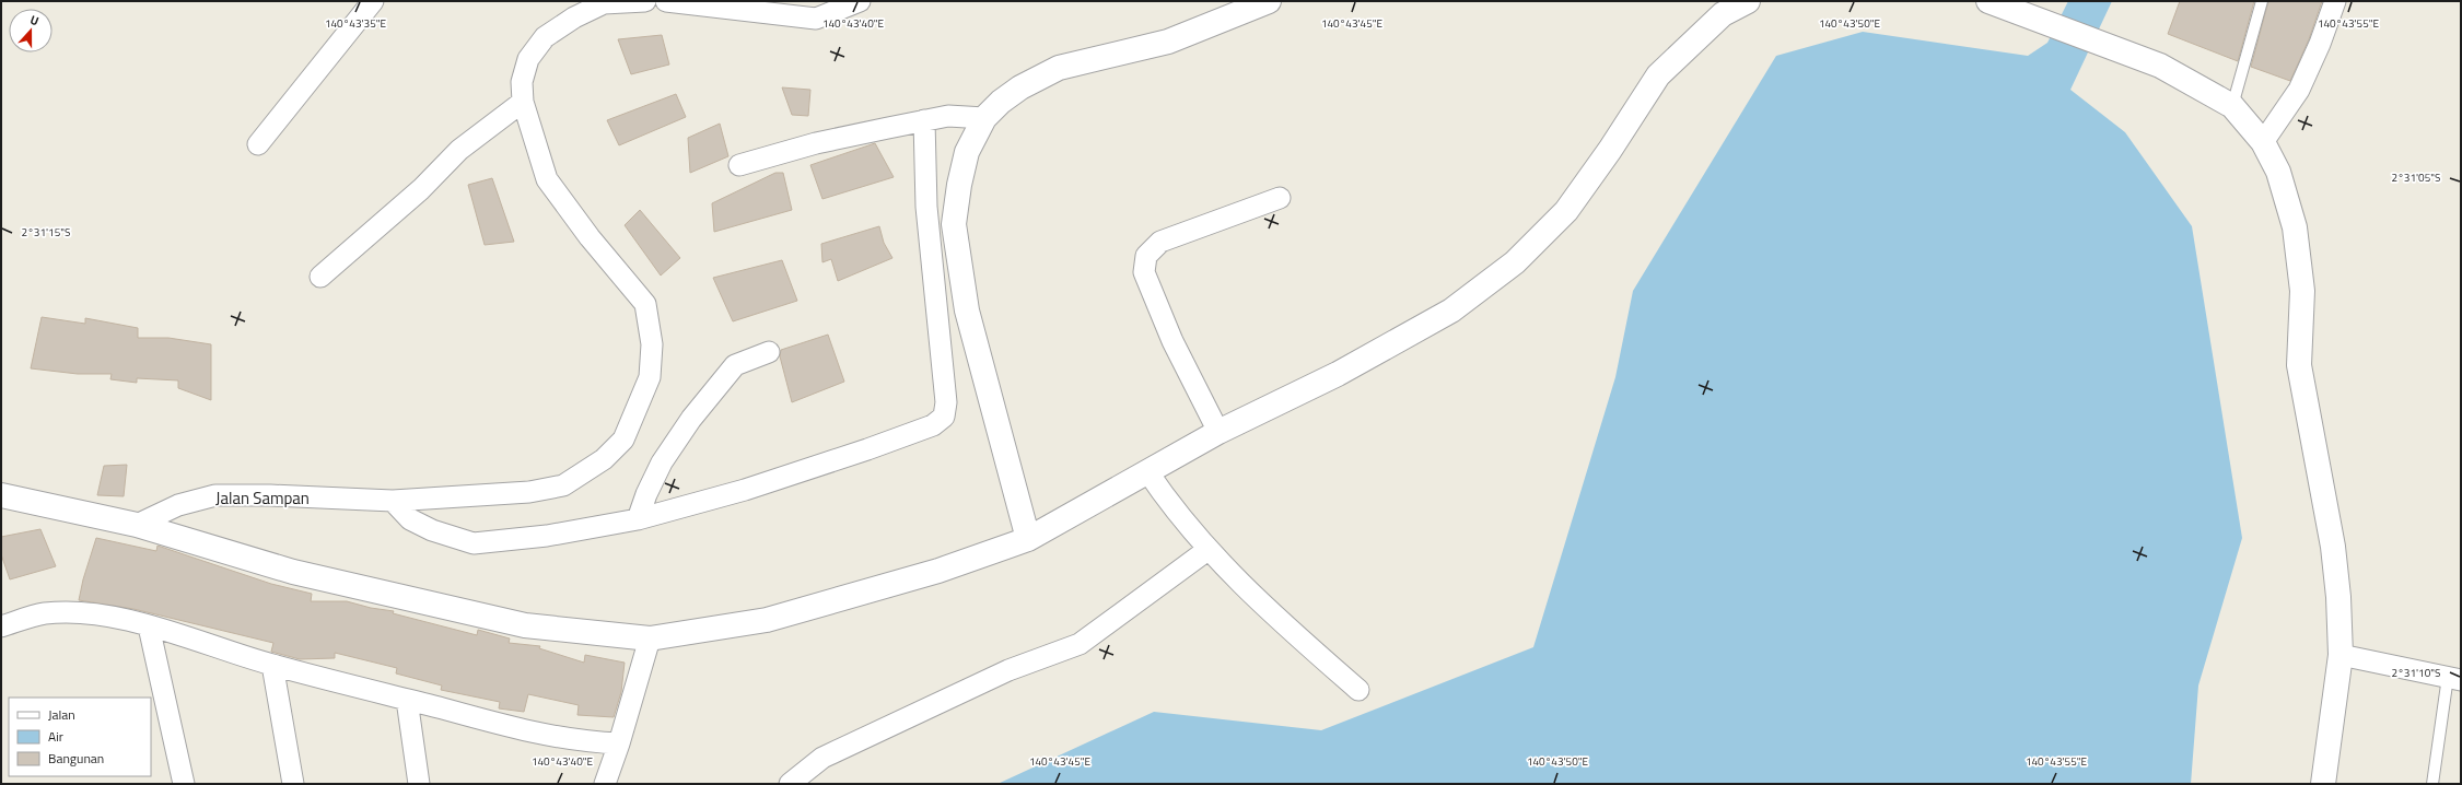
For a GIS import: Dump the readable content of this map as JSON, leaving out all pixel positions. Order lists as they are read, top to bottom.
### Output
{
  "streets": {
    "street": ["Jalan Sampan"]
  },
  "legend": ["Jalan", "Air", "Bangunan"],
  "north": "top",
  "coordinates": [
    "140°43'35\"E",
    "140°43'40\"E",
    "140°43'45\"E",
    "140°43'50\"E",
    "140°43'55\"E",
    "2°31'05\"S",
    "2°31'15\"S",
    "2°31'10\"S"
  ]
}
